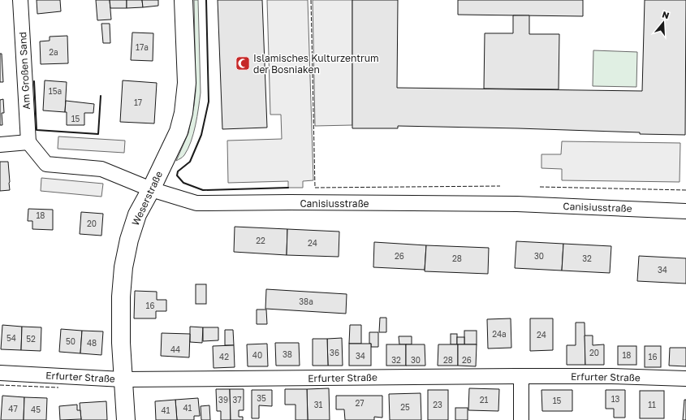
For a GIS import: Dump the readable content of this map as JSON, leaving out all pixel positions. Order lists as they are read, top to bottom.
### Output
{
  "streets": {
    "street": [
      "Am Großen Sand",
      "Weserstraße",
      "Canisiusstraße",
      "Erfurter Straße"
    ]
  },
  "crossings": [
    ["Am Großen Sand", "Canisiusstraße"],
    ["Weserstraße", "Canisiusstraße"],
    ["Weserstraße", "Erfurter Straße"]
  ],
  "places": {
    "mosque": ["Islamisches Kulturzentrum der Bosniaken"]
  },
  "house_numbers": [
    "17a",
    "2a",
    "15a",
    "17",
    "15",
    "18",
    "20",
    "22",
    "24",
    "26",
    "30",
    "28",
    "32",
    "34",
    "38a",
    "16",
    "24a",
    "24",
    "54",
    "52",
    "50",
    "48",
    "44",
    "36",
    "20",
    "38",
    "40",
    "18",
    "34",
    "42",
    "16",
    "32",
    "30",
    "28",
    "26",
    "35",
    "13",
    "39",
    "37",
    "21",
    "15",
    "27",
    "31",
    "23",
    "11",
    "25",
    "41",
    "47",
    "45",
    "41"
  ],
  "north": "top"
}
